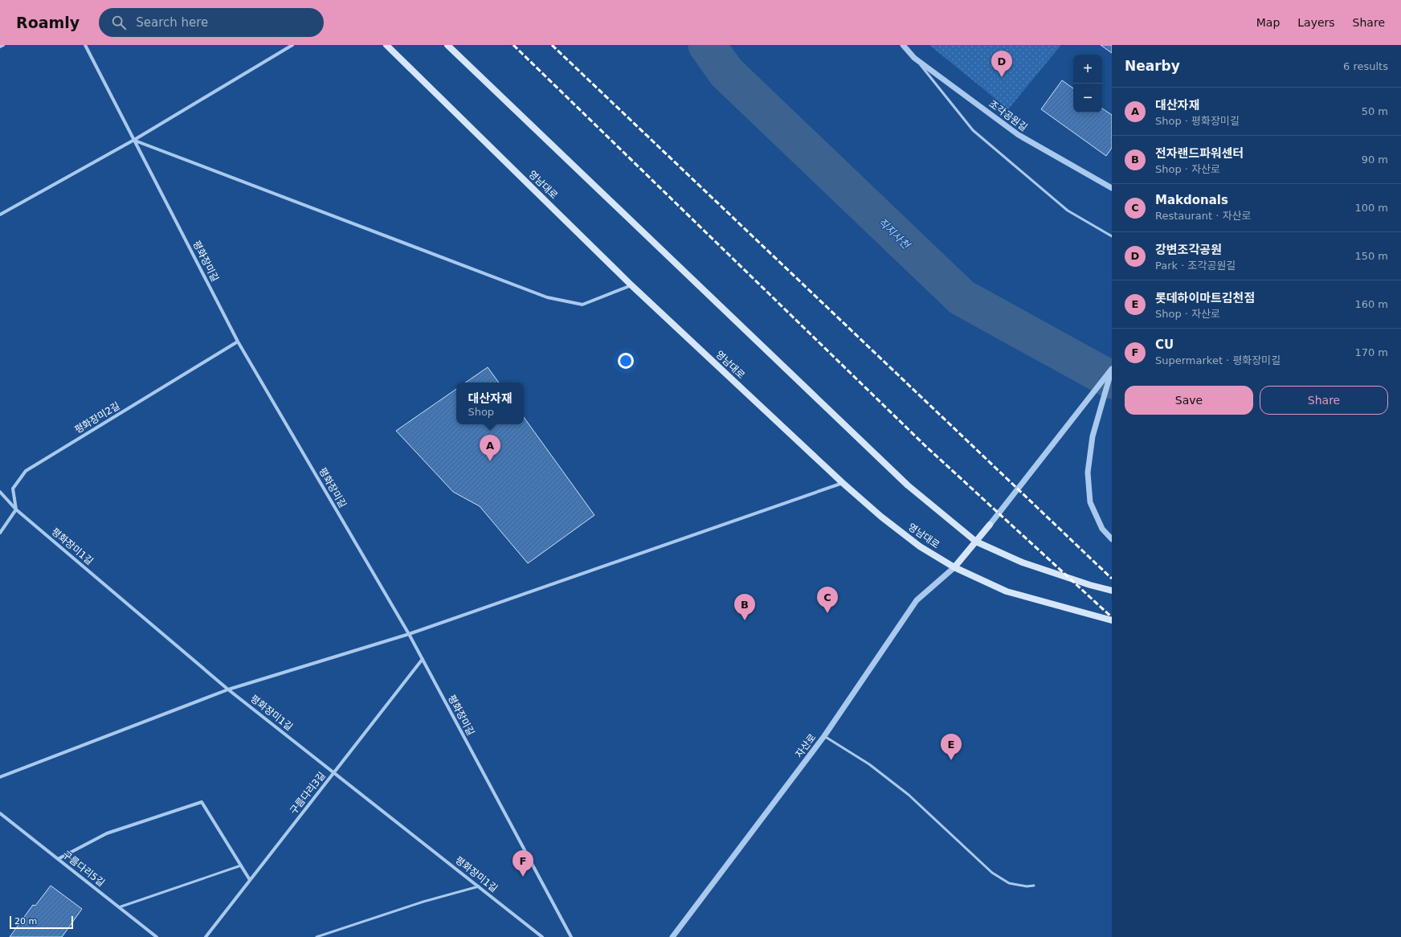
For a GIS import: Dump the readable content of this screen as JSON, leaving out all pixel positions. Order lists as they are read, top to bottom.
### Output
{
  "streets": {
    "main road": ["영남대로"],
    "street": [
      "조각공원길",
      "평화장미길",
      "평화장미2길",
      "평화장미1길",
      "자산로",
      "구름다리3길",
      "구름다리5길"
    ]
  },
  "crossings": [
    ["영남대로", "자산로"],
    ["평화장미길", "평화장미2길"],
    ["평화장미길", "구름다리3길"],
    ["평화장미2길", "평화장미1길"],
    ["평화장미1길", "구름다리3길"]
  ],
  "water": ["직지사천"],
  "scale_bar": "20 m",
  "page": {
    "header": "Roamly",
    "search": "Search here",
    "nav": ["Map", "Layers", "Share"],
    "heading": ["Nearby", "6 results"],
    "pins": [
      "D",
      "A",
      "C",
      "B",
      "E",
      "F"
    ],
    "map_buttons": ["+", "−"],
    "list": [
      {
        "mark": "A",
        "name": "대산자재",
        "note": "Shop · 평화장미길",
        "value": "50 m"
      },
      {
        "mark": "B",
        "name": "전자랜드파워센터",
        "note": "Shop · 자산로",
        "value": "90 m"
      },
      {
        "mark": "C",
        "name": "Makdonals",
        "note": "Restaurant · 자산로",
        "value": "100 m"
      },
      {
        "mark": "D",
        "name": "강변조각공원",
        "note": "Park · 조각공원길",
        "value": "150 m"
      },
      {
        "mark": "E",
        "name": "롯데하이마트김천점",
        "note": "Shop · 자산로",
        "value": "160 m"
      },
      {
        "mark": "F",
        "name": "CU",
        "note": "Supermarket · 평화장미길",
        "value": "170 m"
      }
    ],
    "buttons": ["Save", "Share"],
    "popup": ["대산자재", "Shop"],
    "scale": "20 m"
  }
}
